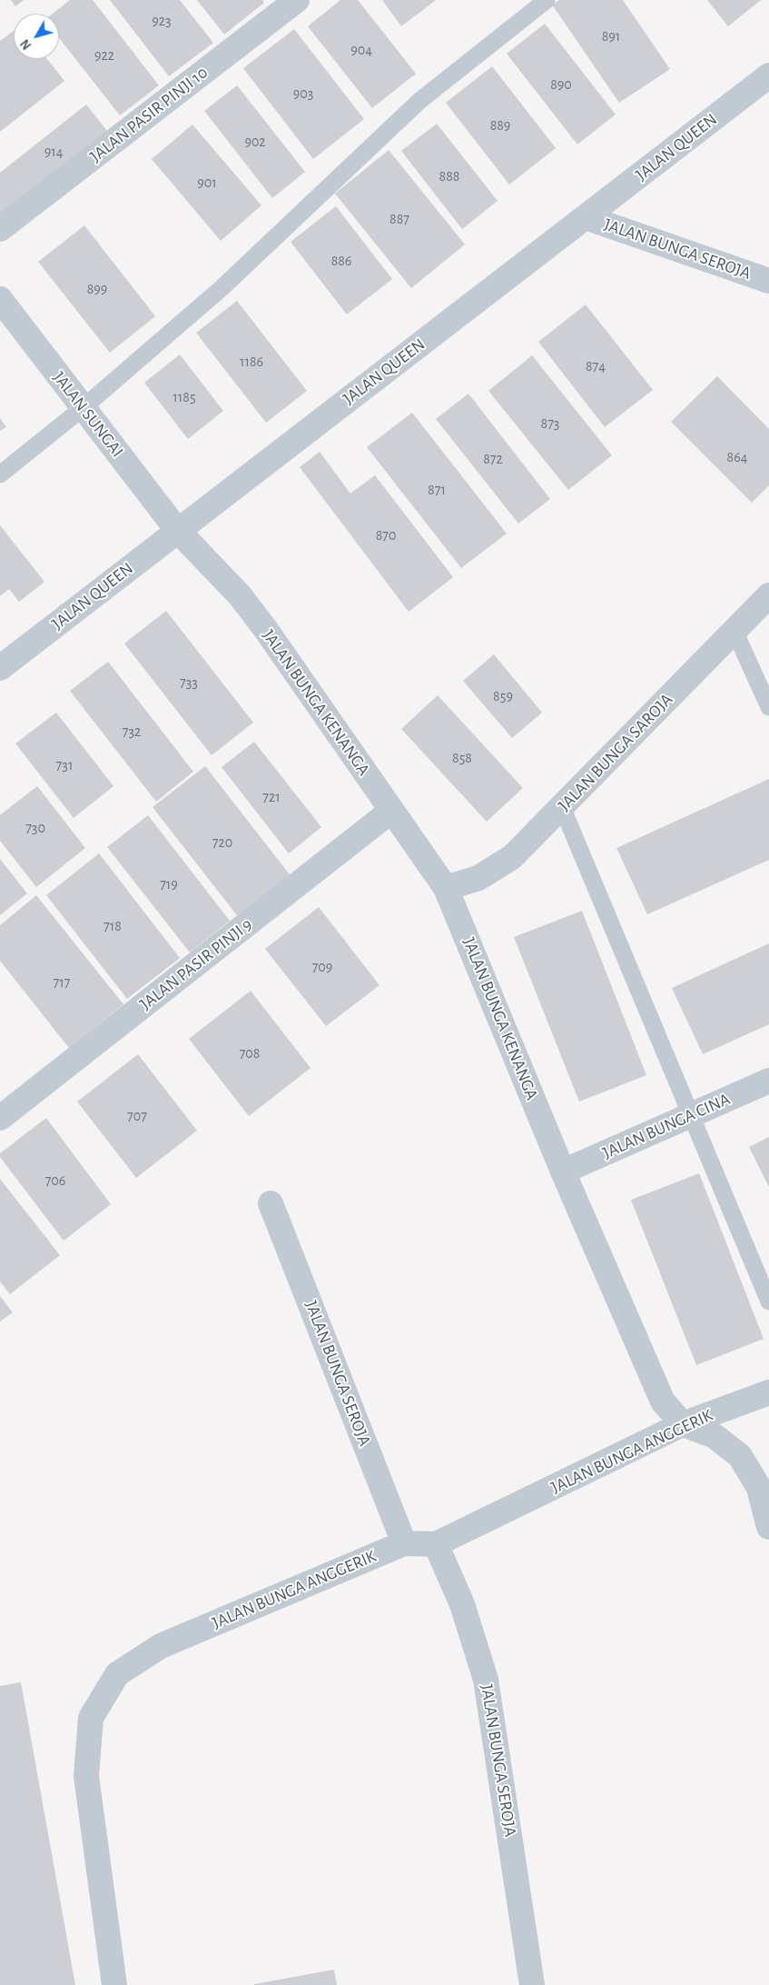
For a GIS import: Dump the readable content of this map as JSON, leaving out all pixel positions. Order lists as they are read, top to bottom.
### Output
{
  "streets": {
    "street": [
      "JALAN PASIR PINJI 10",
      "JALAN QUEEN",
      "JALAN BUNGA SEROJA",
      "JALAN SUNGAI",
      "JALAN BUNGA KENANGA",
      "JALAN BUNGA SAROJA",
      "JALAN PASIR PINJI 9",
      "JALAN BUNGA CINA",
      "JALAN BUNGA ANGGERIK"
    ]
  },
  "crossings": [
    ["JALAN QUEEN", "JALAN BUNGA SEROJA"],
    ["JALAN QUEEN", "JALAN SUNGAI"],
    ["JALAN QUEEN", "JALAN BUNGA KENANGA"],
    ["JALAN BUNGA SEROJA", "JALAN BUNGA ANGGERIK"],
    ["JALAN SUNGAI", "JALAN BUNGA KENANGA"],
    ["JALAN BUNGA KENANGA", "JALAN BUNGA SAROJA"],
    ["JALAN BUNGA KENANGA", "JALAN PASIR PINJI 9"],
    ["JALAN BUNGA KENANGA", "JALAN BUNGA CINA"],
    ["JALAN BUNGA KENANGA", "JALAN BUNGA ANGGERIK"]
  ],
  "house_numbers": [
    "923",
    "891",
    "904",
    "922",
    "890",
    "903",
    "889",
    "902",
    "914",
    "888",
    "901",
    "887",
    "886",
    "899",
    "1186",
    "874",
    "1185",
    "873",
    "864",
    "872",
    "871",
    "870",
    "733",
    "859",
    "732",
    "858",
    "731",
    "721",
    "730",
    "720",
    "719",
    "718",
    "709",
    "717",
    "708",
    "707",
    "706"
  ],
  "north": "bottom left"
}
